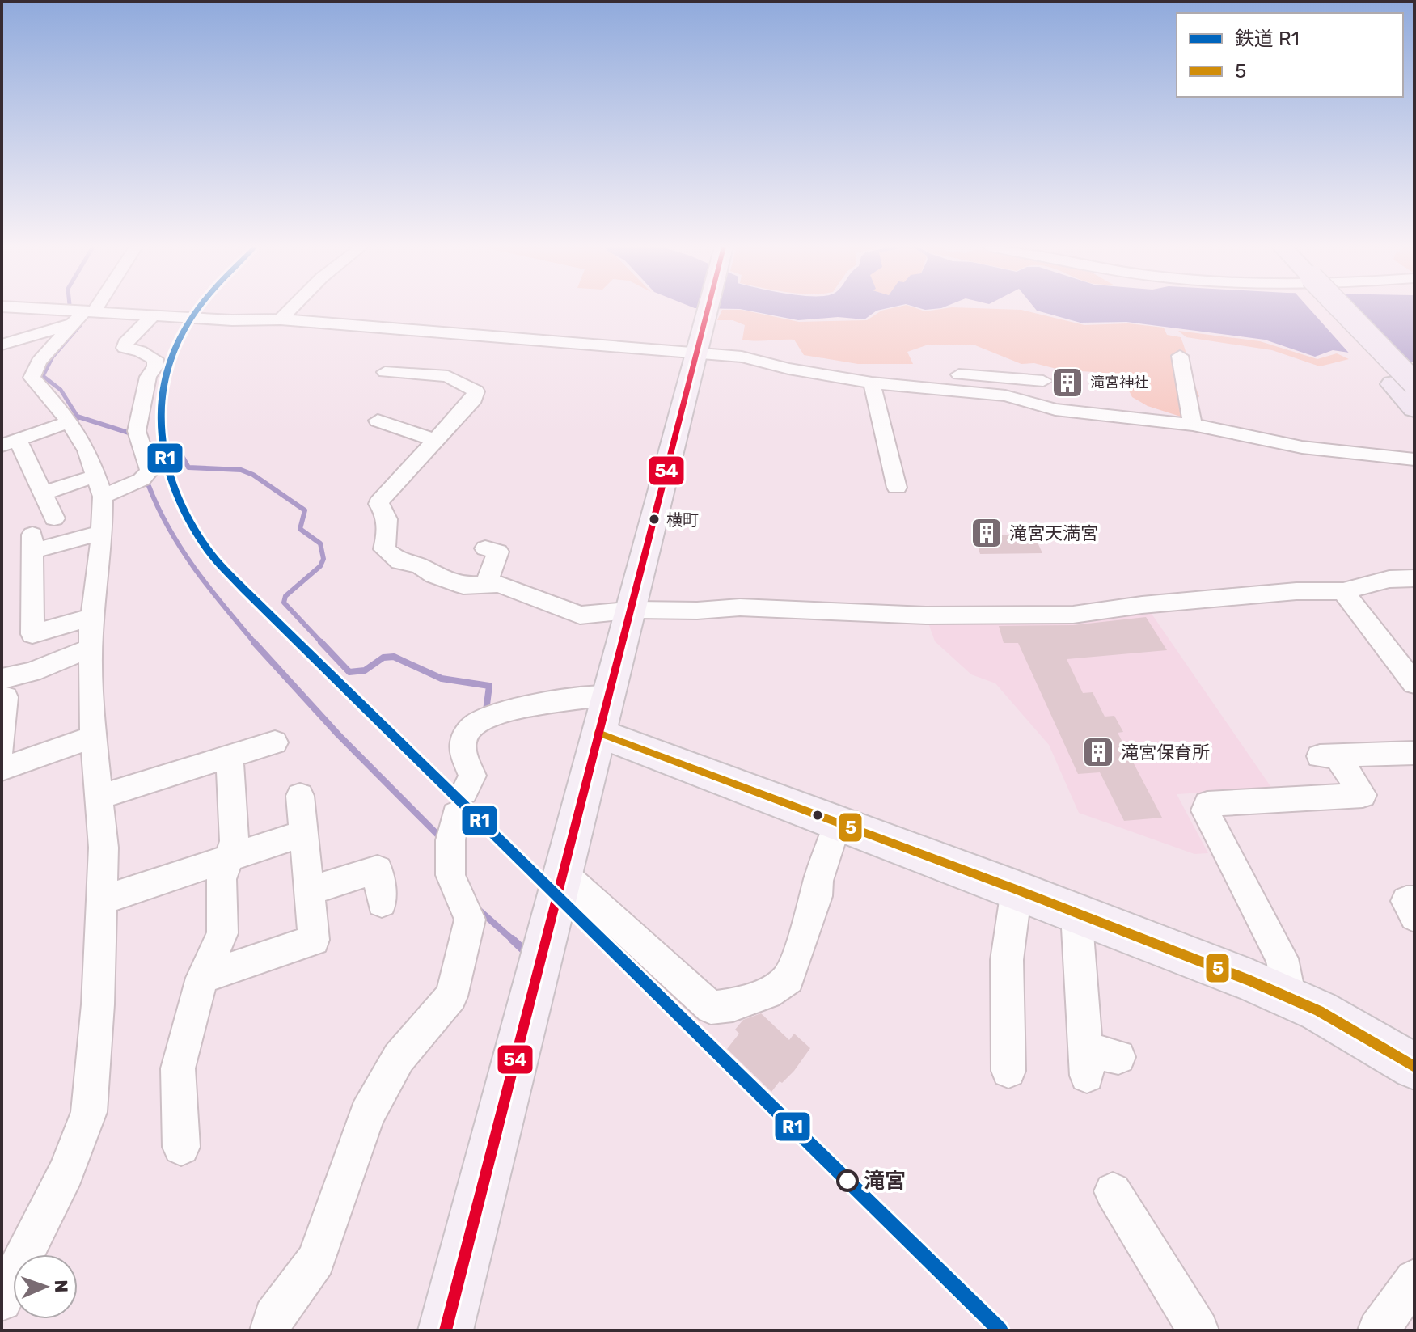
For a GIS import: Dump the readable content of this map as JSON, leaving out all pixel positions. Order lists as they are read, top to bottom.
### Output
{
  "places": {
    "building": ["滝宮神社", "滝宮天満宮", "滝宮保育所"],
    "other": ["横町", "滝宮"]
  },
  "lines": ["rail line R1", "transit line 54", "transit line 5"],
  "legend": ["鉄道 R1", "5"],
  "north": "right"
}
